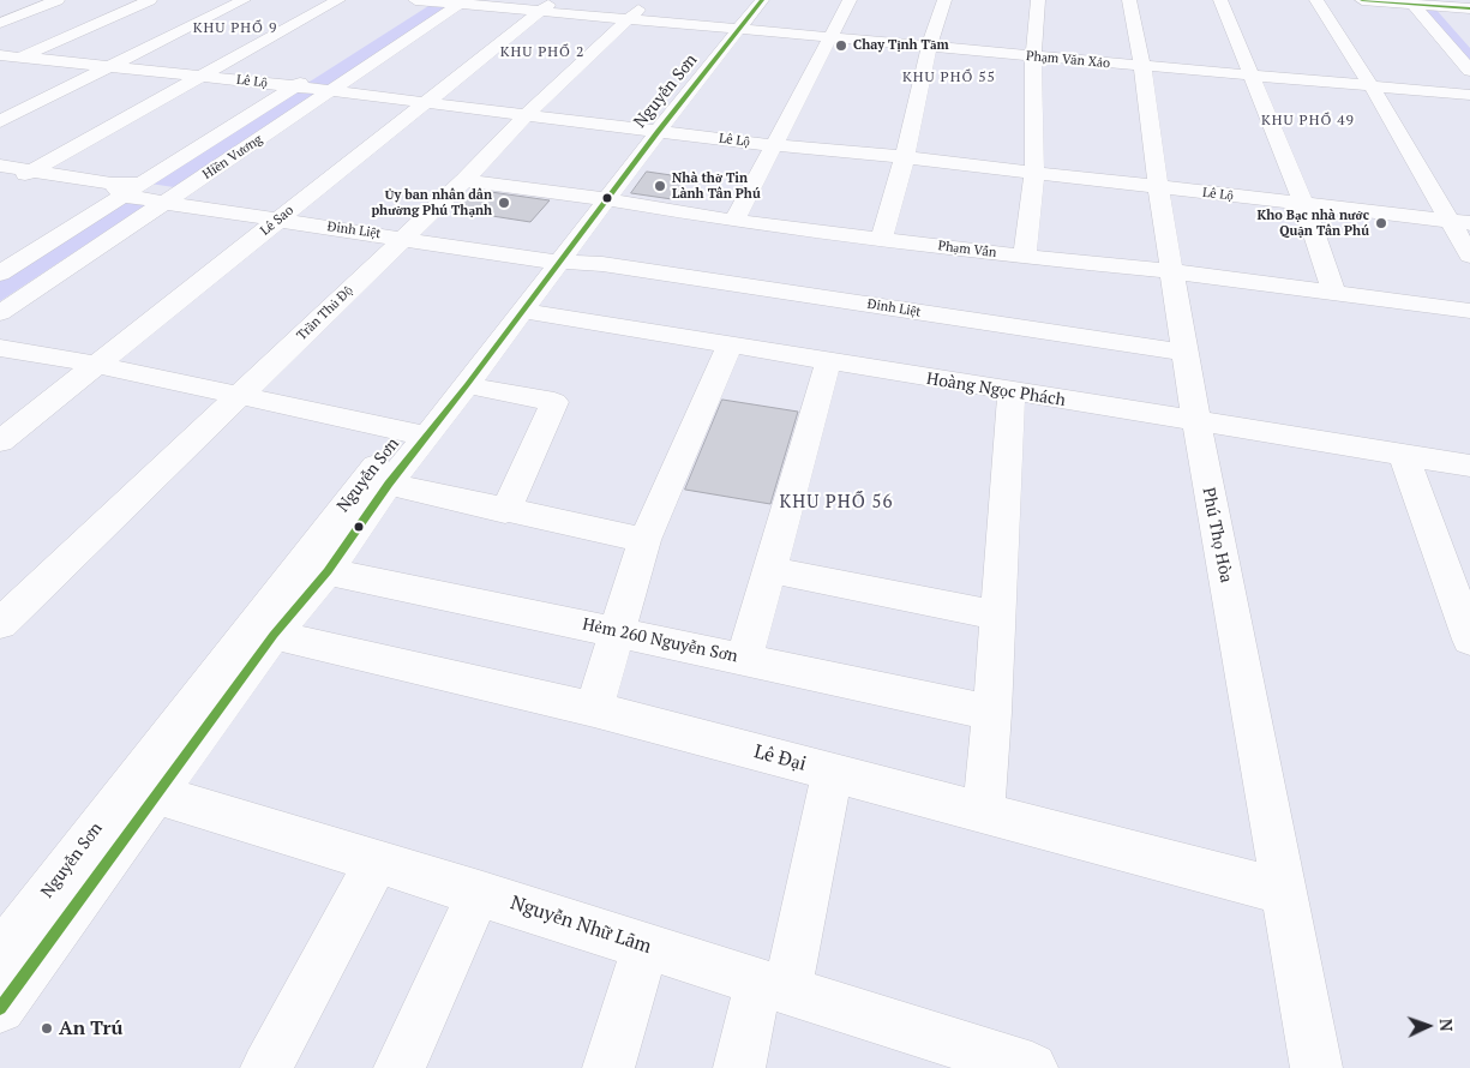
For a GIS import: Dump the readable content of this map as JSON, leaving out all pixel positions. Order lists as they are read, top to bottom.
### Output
{
  "streets": {
    "street": [
      "Phạm Văn Xảo",
      "Lê Lộ",
      "Nguyễn Sơn",
      "Hiền Vương",
      "Lê Sao",
      "Đinh Liệt",
      "Phạm Vấn",
      "Trần Thủ Độ",
      "Hoàng Ngọc Phách",
      "Phú Thọ Hòa",
      "Hẻm 260 Nguyễn Sơn",
      "Lê Đại",
      "Nguyễn Nhữ Lãm"
    ]
  },
  "crossings": [
    ["Phạm Văn Xảo", "Nguyễn Sơn"],
    ["Phạm Văn Xảo", "Hiền Vương"],
    ["Phạm Văn Xảo", "Lê Sao"],
    ["Phạm Văn Xảo", "Trần Thủ Độ"],
    ["Phạm Văn Xảo", "Phú Thọ Hòa"],
    ["Lê Lộ", "Nguyễn Sơn"],
    ["Lê Lộ", "Hiền Vương"],
    ["Lê Lộ", "Lê Sao"],
    ["Lê Lộ", "Trần Thủ Độ"],
    ["Lê Lộ", "Phú Thọ Hòa"],
    ["Nguyễn Sơn", "Đinh Liệt"],
    ["Nguyễn Sơn", "Phạm Vấn"],
    ["Nguyễn Sơn", "Hoàng Ngọc Phách"],
    ["Nguyễn Sơn", "Hẻm 260 Nguyễn Sơn"],
    ["Nguyễn Sơn", "Lê Đại"],
    ["Nguyễn Sơn", "Nguyễn Nhữ Lãm"],
    ["Hiền Vương", "Đinh Liệt"],
    ["Lê Sao", "Đinh Liệt"],
    ["Đinh Liệt", "Trần Thủ Độ"],
    ["Đinh Liệt", "Phú Thọ Hòa"],
    ["Phạm Vấn", "Trần Thủ Độ"],
    ["Phạm Vấn", "Phú Thọ Hòa"],
    ["Hoàng Ngọc Phách", "Phú Thọ Hòa"],
    ["Phú Thọ Hòa", "Lê Đại"]
  ],
  "districts": [
    "KHU PHỐ 9",
    "KHU PHỐ 2",
    "KHU PHỐ 55",
    "KHU PHỐ 49",
    "KHU PHỐ 56"
  ],
  "places": [
    "Chay Tịnh Tầm",
    "Nhà thờ Tin Lành Tân Phú",
    "Ủy ban nhân dân phường Phú Thạnh",
    "Kho Bạc nhà nước Quận Tân Phú",
    "An Trú"
  ],
  "north": "right"
}
